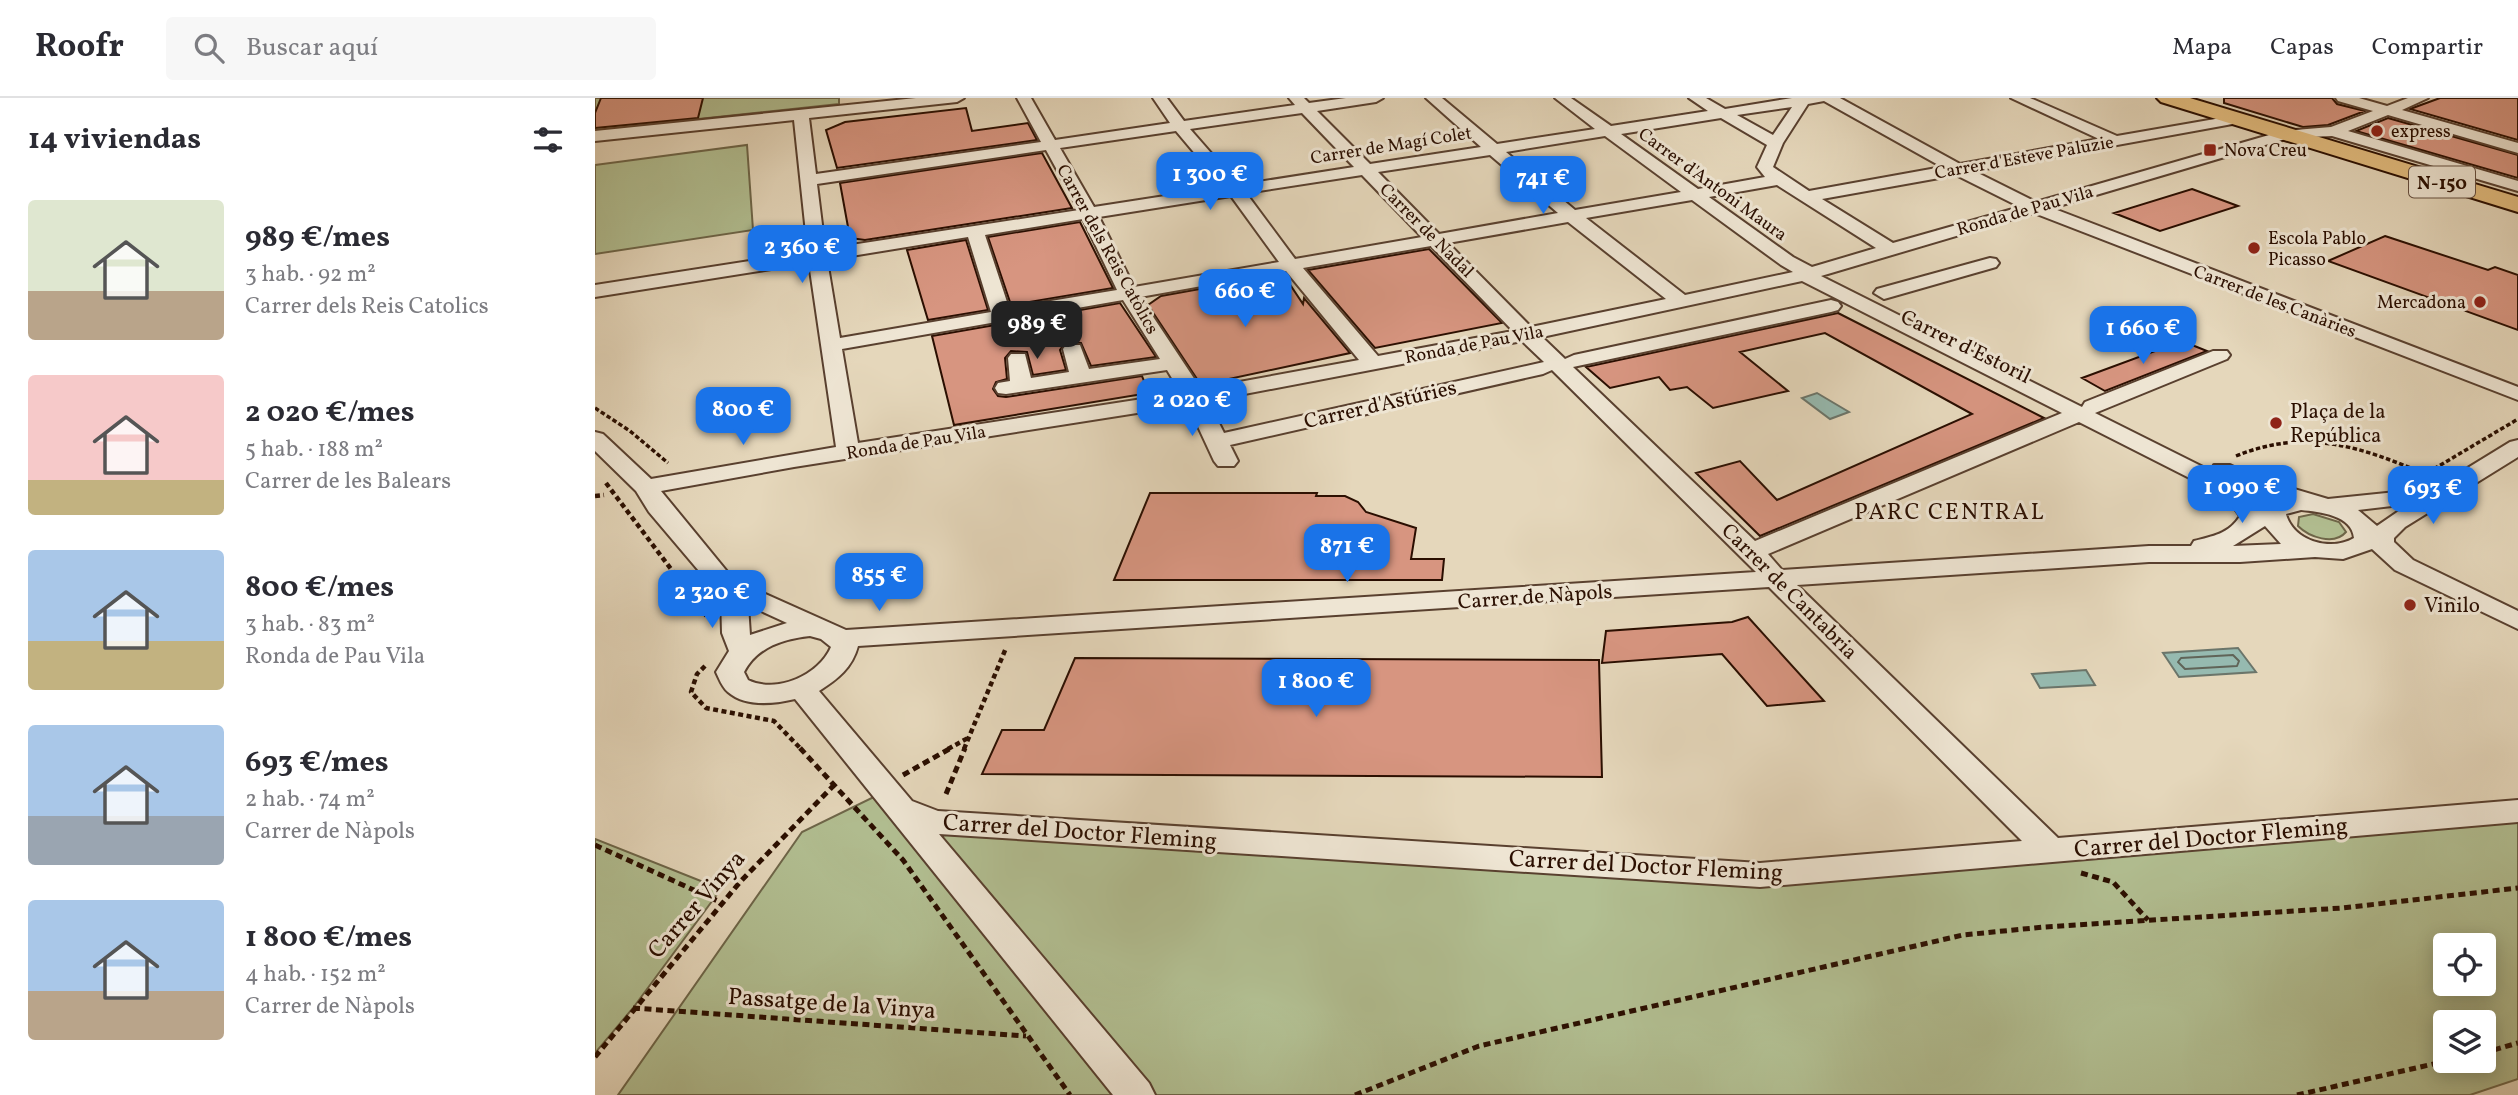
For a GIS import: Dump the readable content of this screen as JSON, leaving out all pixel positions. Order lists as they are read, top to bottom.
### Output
{
  "streets": {
    "main road": ["N-150"],
    "street": [
      "Carrer de Magí Colet",
      "Carrer d'Esteve Paluzie",
      "Carrer d'Antoni Maura",
      "Ronda de Pau Vila",
      "Carrer de Nadal",
      "Carrer dels Reis Catòlics",
      "Carrer de les Canàries",
      "Carrer d'Estoril",
      "Carrer d'Astúries",
      "Carrer de Cantabria",
      "Carrer de Nàpols",
      "Carrer del Doctor Fleming"
    ],
    "path": ["Carrer Vinya", "Passatge de la Vinya"]
  },
  "crossings": [
    ["Carrer de Magí Colet", "Carrer d'Antoni Maura"],
    ["Carrer de Magí Colet", "Carrer de Nadal"],
    ["Carrer de Magí Colet", "Carrer dels Reis Catòlics"],
    ["Carrer d'Esteve Paluzie", "N-150"],
    ["N-150", "Ronda de Pau Vila"],
    ["Carrer d'Antoni Maura", "Ronda de Pau Vila"],
    ["Carrer d'Antoni Maura", "Carrer d'Estoril"],
    ["Ronda de Pau Vila", "Carrer de Nadal"],
    ["Ronda de Pau Vila", "Carrer dels Reis Catòlics"],
    ["Ronda de Pau Vila", "Carrer de les Canàries"],
    ["Ronda de Pau Vila", "Carrer d'Estoril"],
    ["Ronda de Pau Vila", "Carrer de Cantabria"],
    ["Carrer de Nadal", "Carrer de Cantabria"],
    ["Carrer dels Reis Catòlics", "Carrer d'Astúries"],
    ["Carrer d'Estoril", "Carrer de Nàpols"],
    ["Carrer de Cantabria", "Carrer de Nàpols"],
    ["Carrer de Cantabria", "Carrer del Doctor Fleming"],
    ["Carrer Vinya", "Passatge de la Vinya"]
  ],
  "districts": ["PARC CENTRAL"],
  "places": {
    "other": [
      "express",
      "Escola Pablo Picasso",
      "Mercadona",
      "Plaça de la República",
      "Vinilo"
    ],
    "transit": ["Nova Creu"]
  },
  "page": {
    "header": "Roofr",
    "search": "Buscar aquí",
    "nav": ["Mapa", "Capas", "Compartir"],
    "heading": "14 viviendas",
    "price": [
      "1 300 €",
      "741 €",
      "2 360 €",
      "660 €",
      "989 €",
      "1 660 €",
      "2 020 €",
      "800 €",
      "1 090 €",
      "693 €",
      "871 €",
      "855 €",
      "2 320 €",
      "1 800 €"
    ],
    "list": [
      {
        "name": "989 €/mes",
        "note": "3 hab. · 92 m² · Carrer dels Reis Catolics"
      },
      {
        "name": "2 020 €/mes",
        "note": "5 hab. · 188 m² · Carrer de les Balears"
      },
      {
        "name": "800 €/mes",
        "note": "3 hab. · 83 m² · Ronda de Pau Vila"
      },
      {
        "name": "693 €/mes",
        "note": "2 hab. · 74 m² · Carrer de Nàpols"
      },
      {
        "name": "1 800 €/mes",
        "note": "4 hab. · 152 m² · Carrer de Nàpols"
      }
    ]
  }
}
